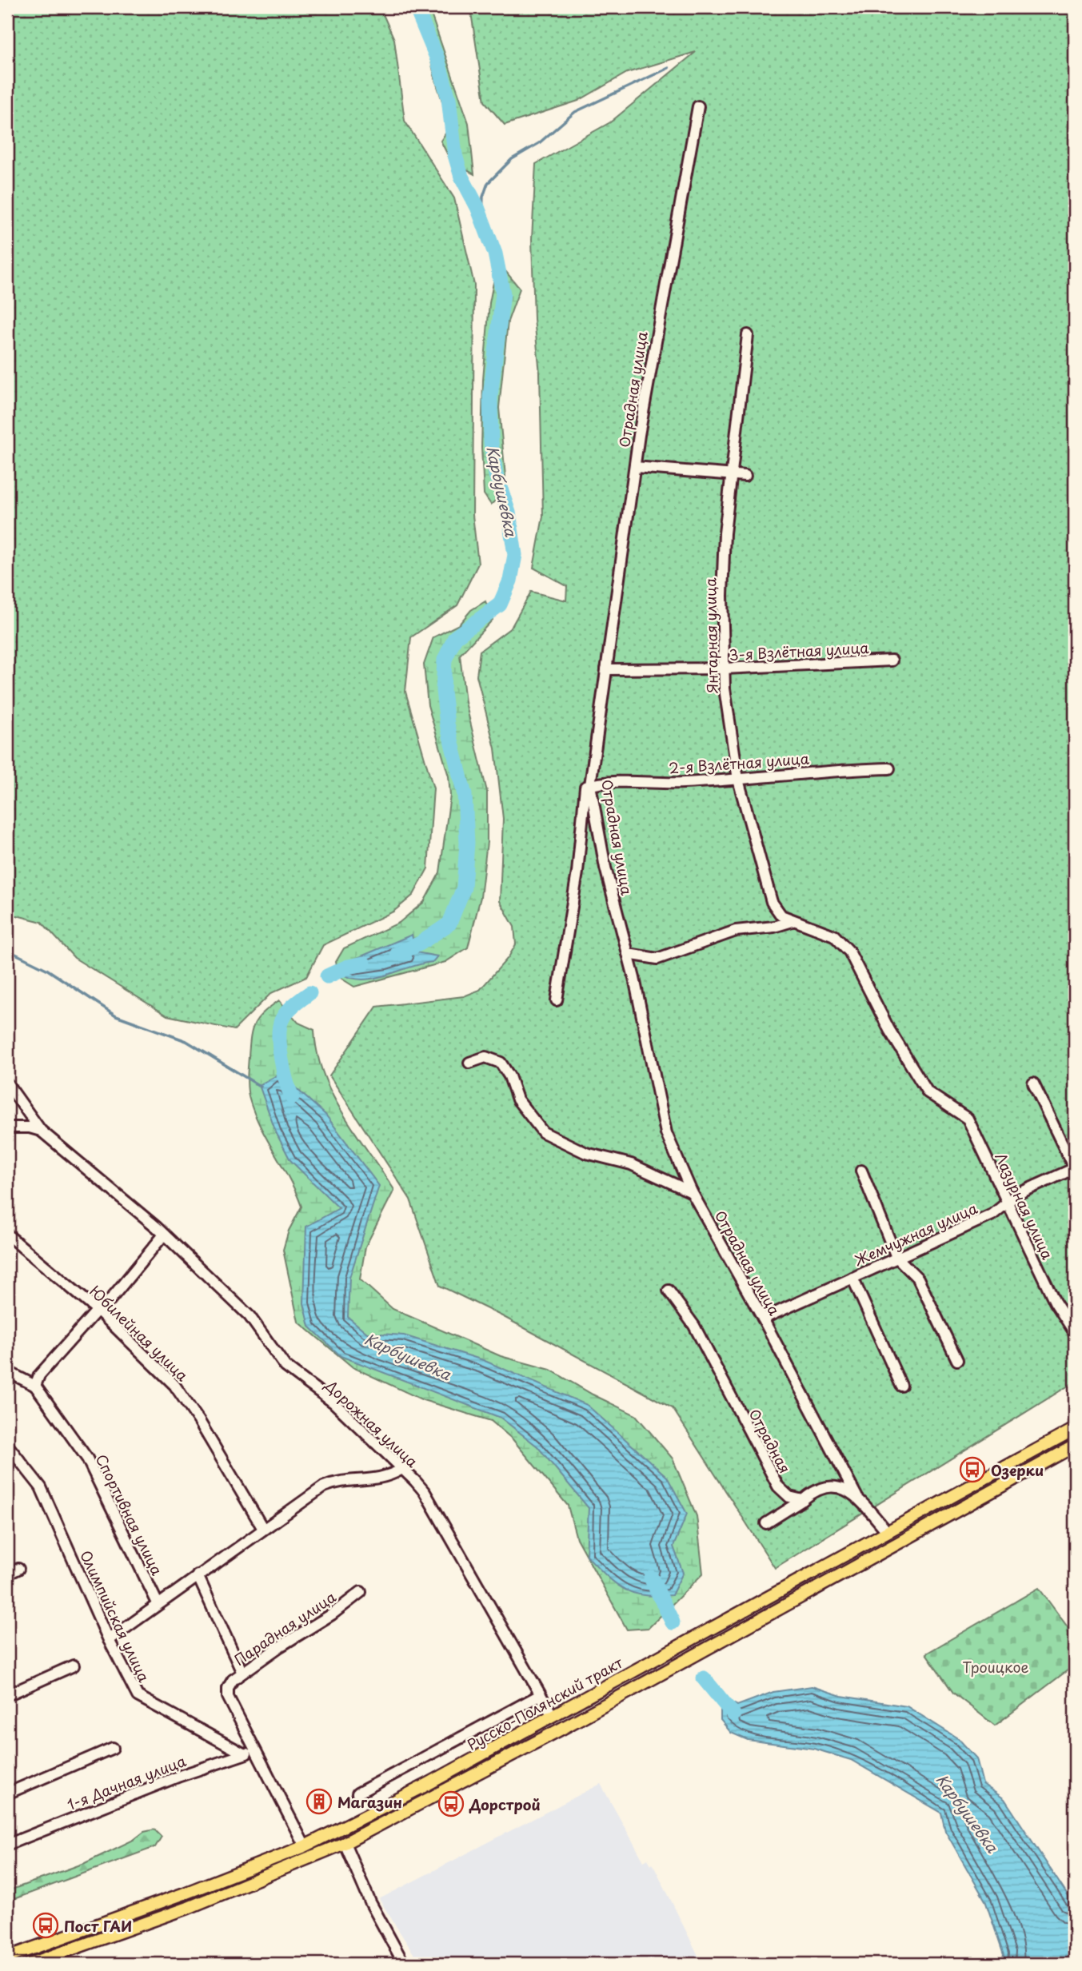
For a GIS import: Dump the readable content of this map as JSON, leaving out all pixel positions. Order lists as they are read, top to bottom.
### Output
{
  "streets": {
    "main road": ["Русско-Полянский тракт"],
    "street": [
      "Отрадная улица",
      "Янтарная улица",
      "3-я Взлётная улица",
      "2-я Взлётная улица",
      "Лазурная улица",
      "Жемчужная улица",
      "Юбилейная улица",
      "Дорожная улица",
      "Отрадная",
      "Спортивная улица",
      "Олимпийская улица",
      "Парадная улица",
      "1-я Дачная улица"
    ]
  },
  "crossings": [
    ["Отрадная улица", "3-я Взлётная улица"],
    ["Отрадная улица", "2-я Взлётная улица"],
    ["Отрадная улица", "Жемчужная улица"],
    ["Янтарная улица", "3-я Взлётная улица"],
    ["Янтарная улица", "2-я Взлётная улица"],
    ["Янтарная улица", "Лазурная улица"],
    ["Лазурная улица", "Жемчужная улица"],
    ["Дорожная улица", "Русско-Полянский тракт"],
    ["Олимпийская улица", "1-я Дачная улица"],
    ["Парадная улица", "Русско-Полянский тракт"],
    ["Парадная улица", "1-я Дачная улица"]
  ],
  "water": ["Карбушевка"],
  "parks": ["Троицкое"],
  "places": {
    "bus stop": ["Озерки", "Дорстрой", "Пост ГАИ"],
    "building": ["Магазин"]
  }
}
